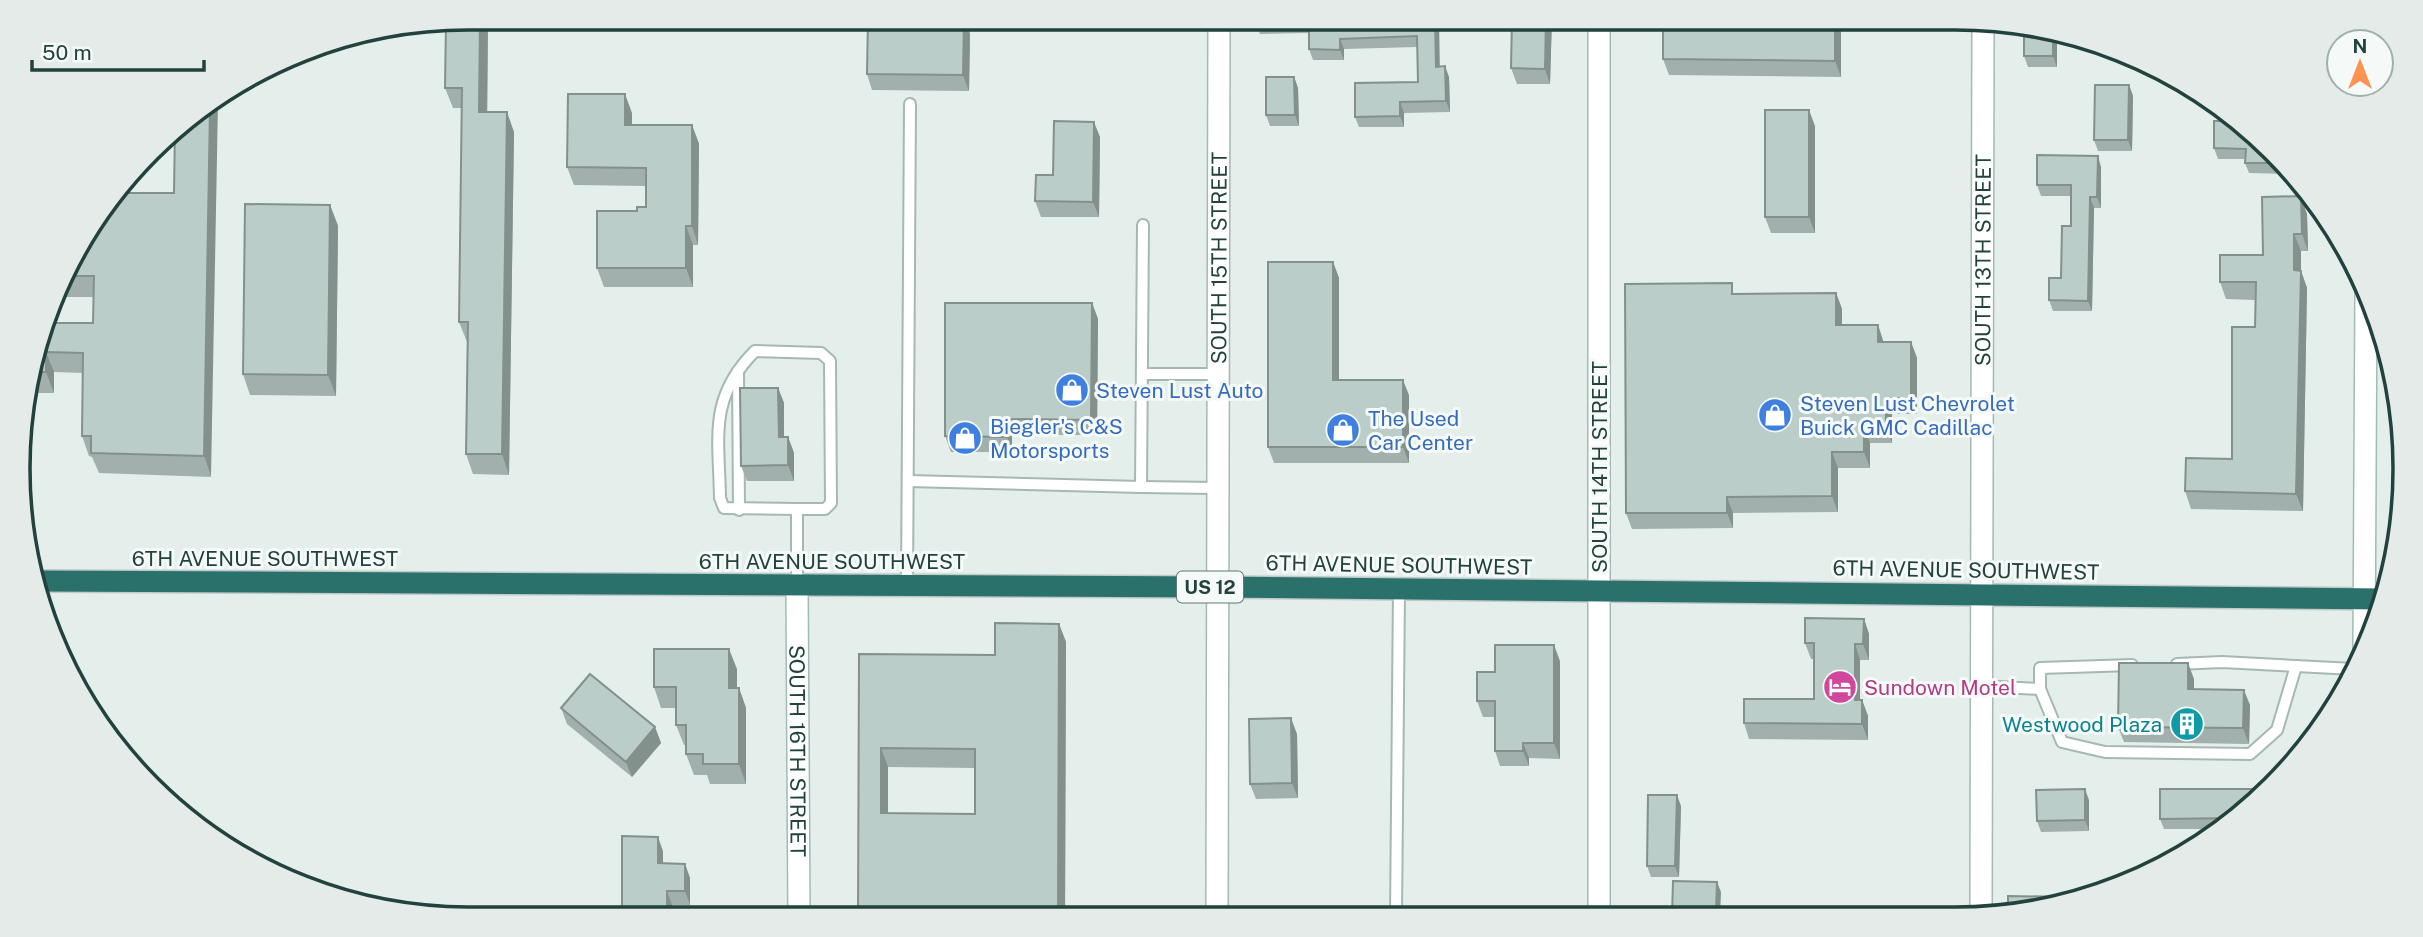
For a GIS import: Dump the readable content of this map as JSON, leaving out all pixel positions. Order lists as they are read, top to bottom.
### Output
{
  "streets": {
    "highway": ["6TH AVENUE SOUTHWEST", "US 12"],
    "street": [
      "SOUTH 15TH STREET",
      "SOUTH 13TH STREET",
      "SOUTH 14TH STREET",
      "SOUTH 16TH STREET"
    ]
  },
  "crossings": [
    ["SOUTH 15TH STREET", "6TH AVENUE SOUTHWEST"],
    ["SOUTH 13TH STREET", "6TH AVENUE SOUTHWEST"],
    ["SOUTH 14TH STREET", "6TH AVENUE SOUTHWEST"],
    ["6TH AVENUE SOUTHWEST", "SOUTH 16TH STREET"]
  ],
  "places": {
    "shop": [
      "Steven Lust Auto",
      "Steven Lust Chevrolet Buick GMC Cadillac",
      "The Used Car Center",
      "Biegler's C&S Motorsports"
    ],
    "hotel": ["Sundown Motel"],
    "building": ["Westwood Plaza"]
  },
  "scale_bar": "50 m",
  "north": "top"
}
